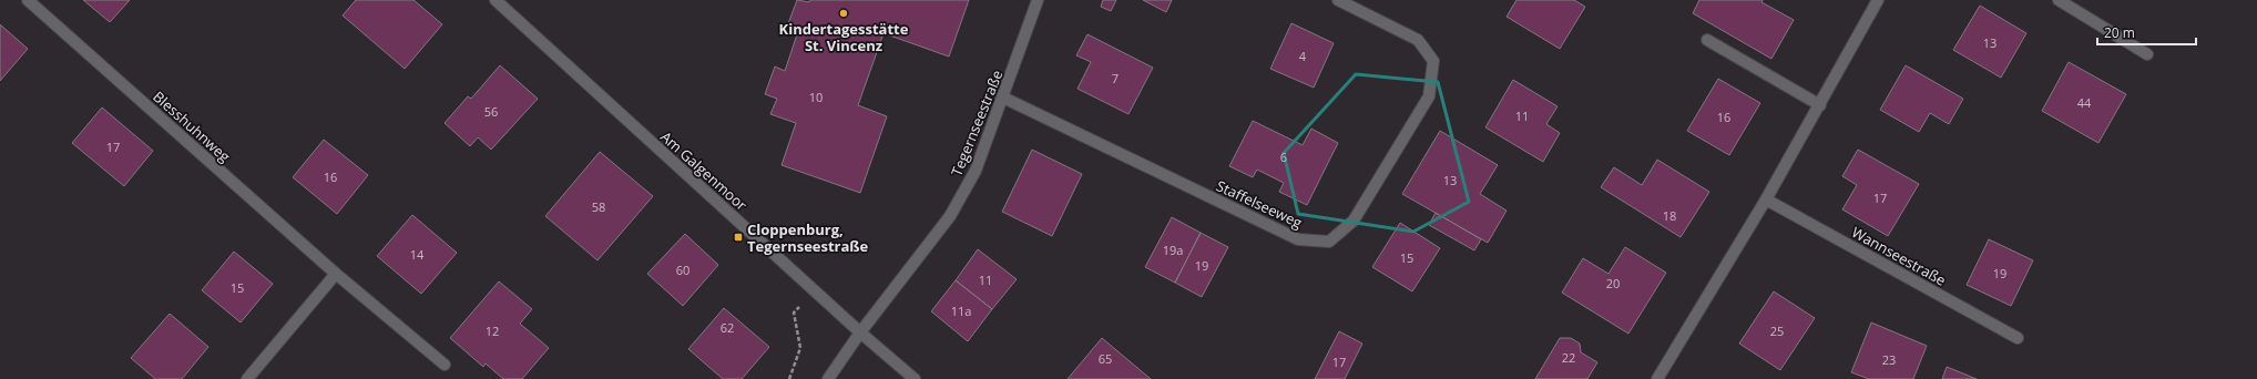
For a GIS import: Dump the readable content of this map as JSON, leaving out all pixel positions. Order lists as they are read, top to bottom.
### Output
{
  "streets": {
    "street": [
      "Tegernseestraße",
      "Blesshuhnweg",
      "Am Galgenmoor",
      "Staffelseeweg",
      "Wannseestraße"
    ]
  },
  "crossings": [
    ["Tegernseestraße", "Am Galgenmoor"],
    ["Tegernseestraße", "Staffelseeweg"]
  ],
  "places": {
    "other": ["Kindertagesstätte St. Vincenz"],
    "transit": ["Cloppenburg, Tegernseestraße"]
  },
  "house_numbers": [
    "13",
    "4",
    "7",
    "10",
    "44",
    "56",
    "11",
    "16",
    "17",
    "6",
    "16",
    "13",
    "17",
    "58",
    "18",
    "19a",
    "14",
    "15",
    "19",
    "60",
    "19",
    "11",
    "20",
    "15",
    "11a",
    "62",
    "12",
    "25",
    "22",
    "65",
    "23",
    "17"
  ],
  "scale_bar": "20 m"
}
